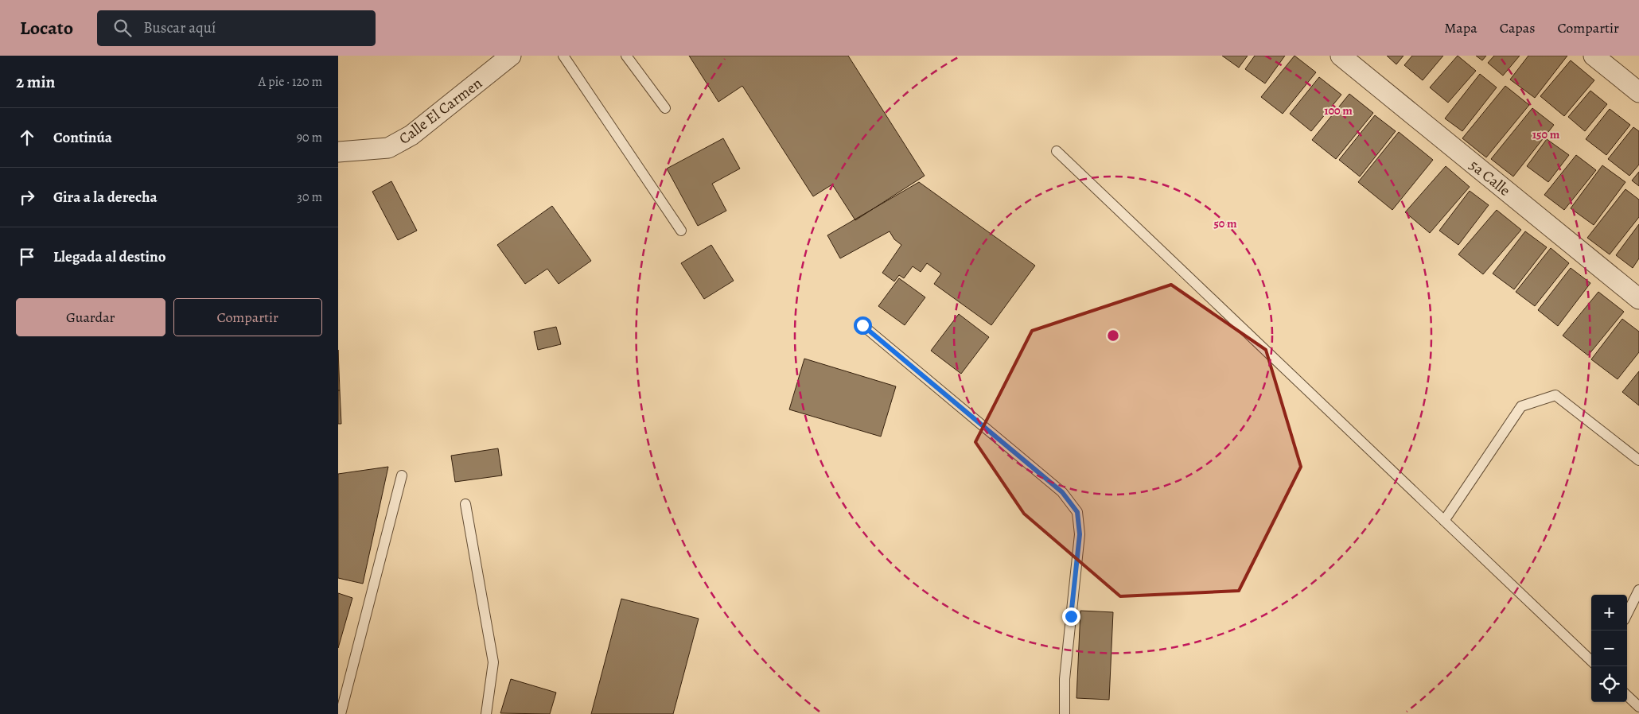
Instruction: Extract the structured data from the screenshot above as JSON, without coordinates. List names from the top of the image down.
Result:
{
  "streets": {
    "street": ["Calle El Carmen", "5a Calle"]
  },
  "page": {
    "header": "Locato",
    "search": "Buscar aquí",
    "nav": ["Mapa", "Capas", "Compartir"],
    "heading": ["2 min", "A pie · 120 m"],
    "list": [
      ["Continúa", "90 m"],
      ["Gira a la derecha", "30 m"],
      "Llegada al destino"
    ],
    "buttons": ["Guardar", "Compartir"],
    "map_buttons": ["+", "−"]
  },
  "rings": ["100 m", "150 m", "50 m"]
}
